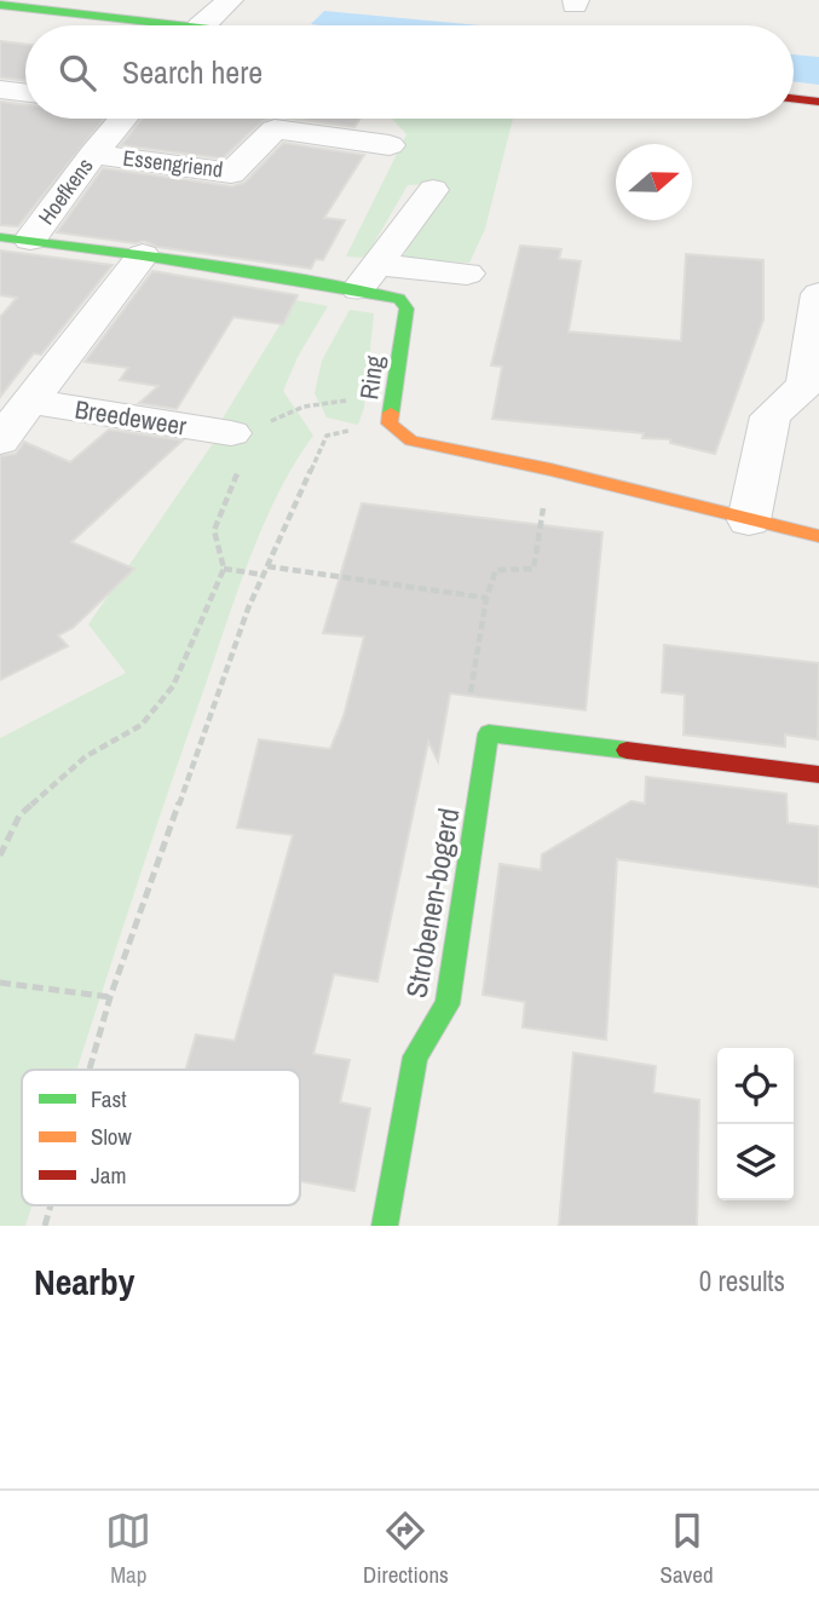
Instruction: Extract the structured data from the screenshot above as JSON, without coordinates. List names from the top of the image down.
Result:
{
  "streets": {
    "street": [
      "Essengriend",
      "Hoefkens",
      "Ring",
      "Breedeweer",
      "Strobenen-bogerd"
    ]
  },
  "crossings": [
    ["Essengriend", "Hoefkens"],
    ["Hoefkens", "Ring"],
    ["Ring", "Breedeweer"]
  ],
  "legend": ["Fast", "Slow", "Jam"],
  "north": "right",
  "page": {
    "search": "Search here",
    "heading": ["Nearby", "0 results"],
    "nav": ["Map", "Directions", "Saved"]
  }
}
